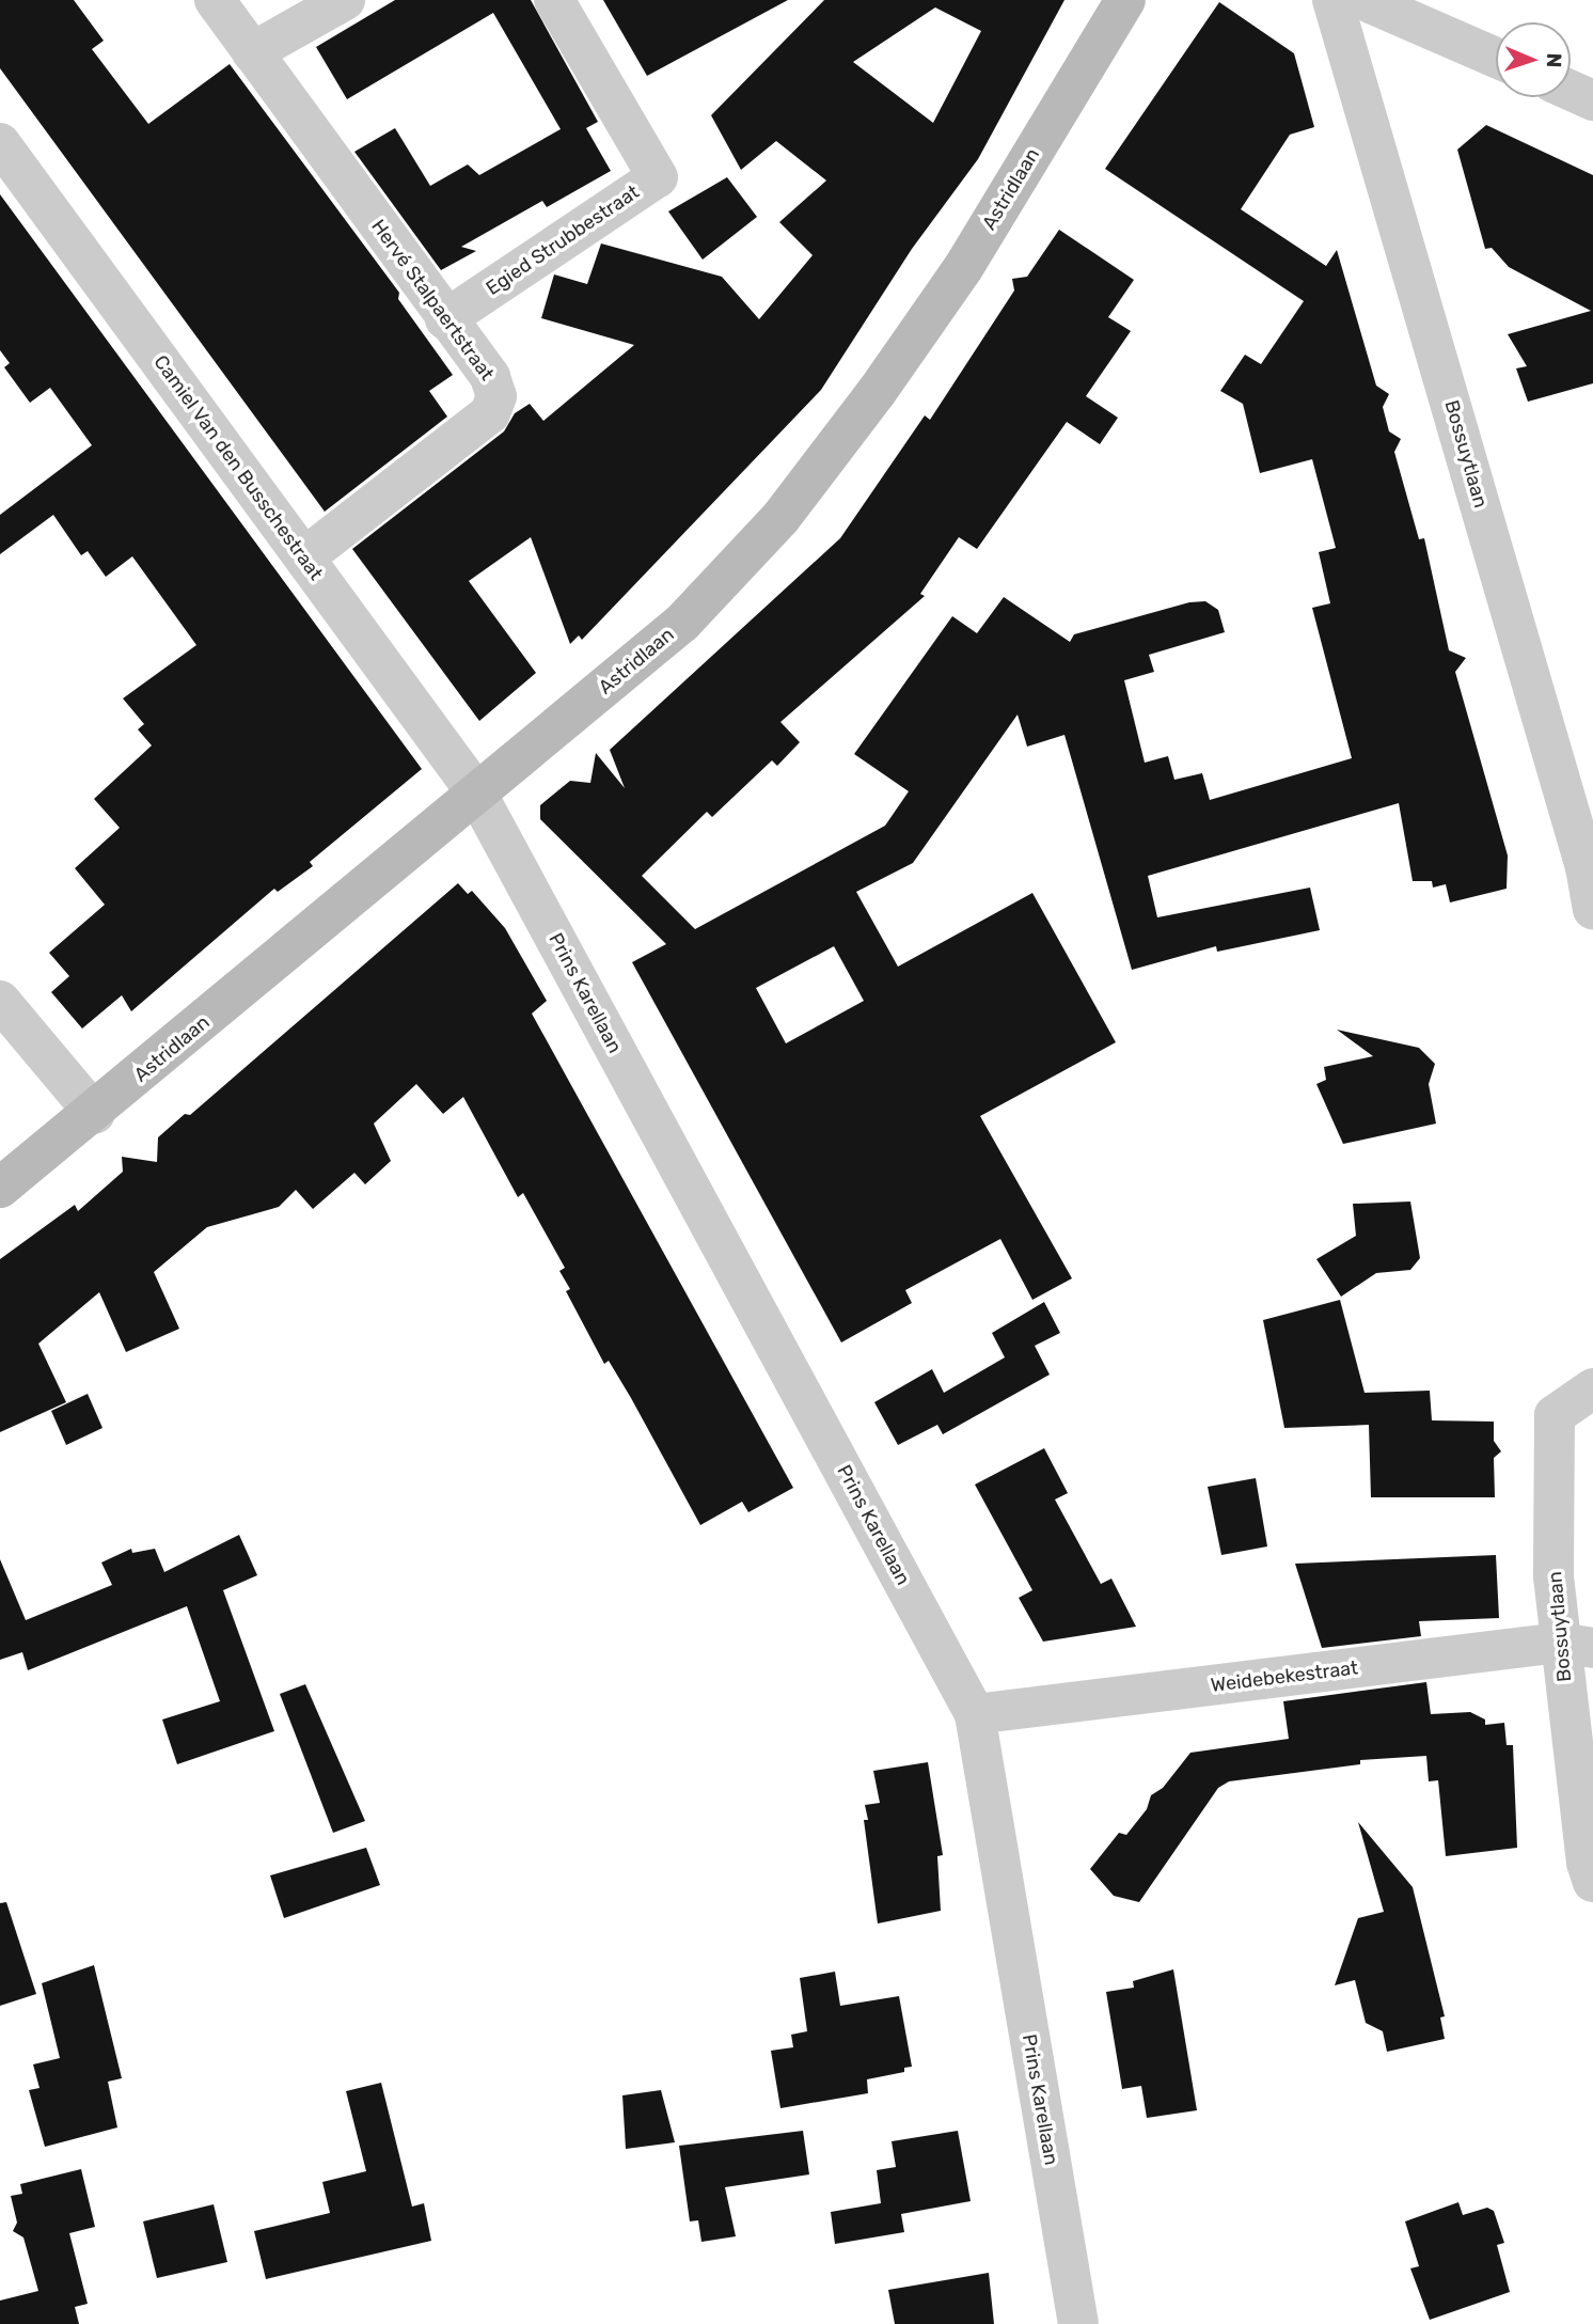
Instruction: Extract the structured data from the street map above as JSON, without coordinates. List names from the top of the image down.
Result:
{
  "streets": {
    "main road": ["Astridlaan"],
    "street": [
      "Egied Strubbestraat",
      "Hervé Stalpaertstraat",
      "Bossuytlaan",
      "Camiel Van den Busschestraat",
      "Prins Karellaan",
      "Weidebekestraat"
    ]
  },
  "crossings": [
    ["Astridlaan", "Camiel Van den Busschestraat"],
    ["Astridlaan", "Prins Karellaan"],
    ["Egied Strubbestraat", "Hervé Stalpaertstraat"],
    ["Hervé Stalpaertstraat", "Camiel Van den Busschestraat"],
    ["Bossuytlaan", "Weidebekestraat"],
    ["Camiel Van den Busschestraat", "Prins Karellaan"],
    ["Prins Karellaan", "Weidebekestraat"]
  ],
  "north": "right"
}
